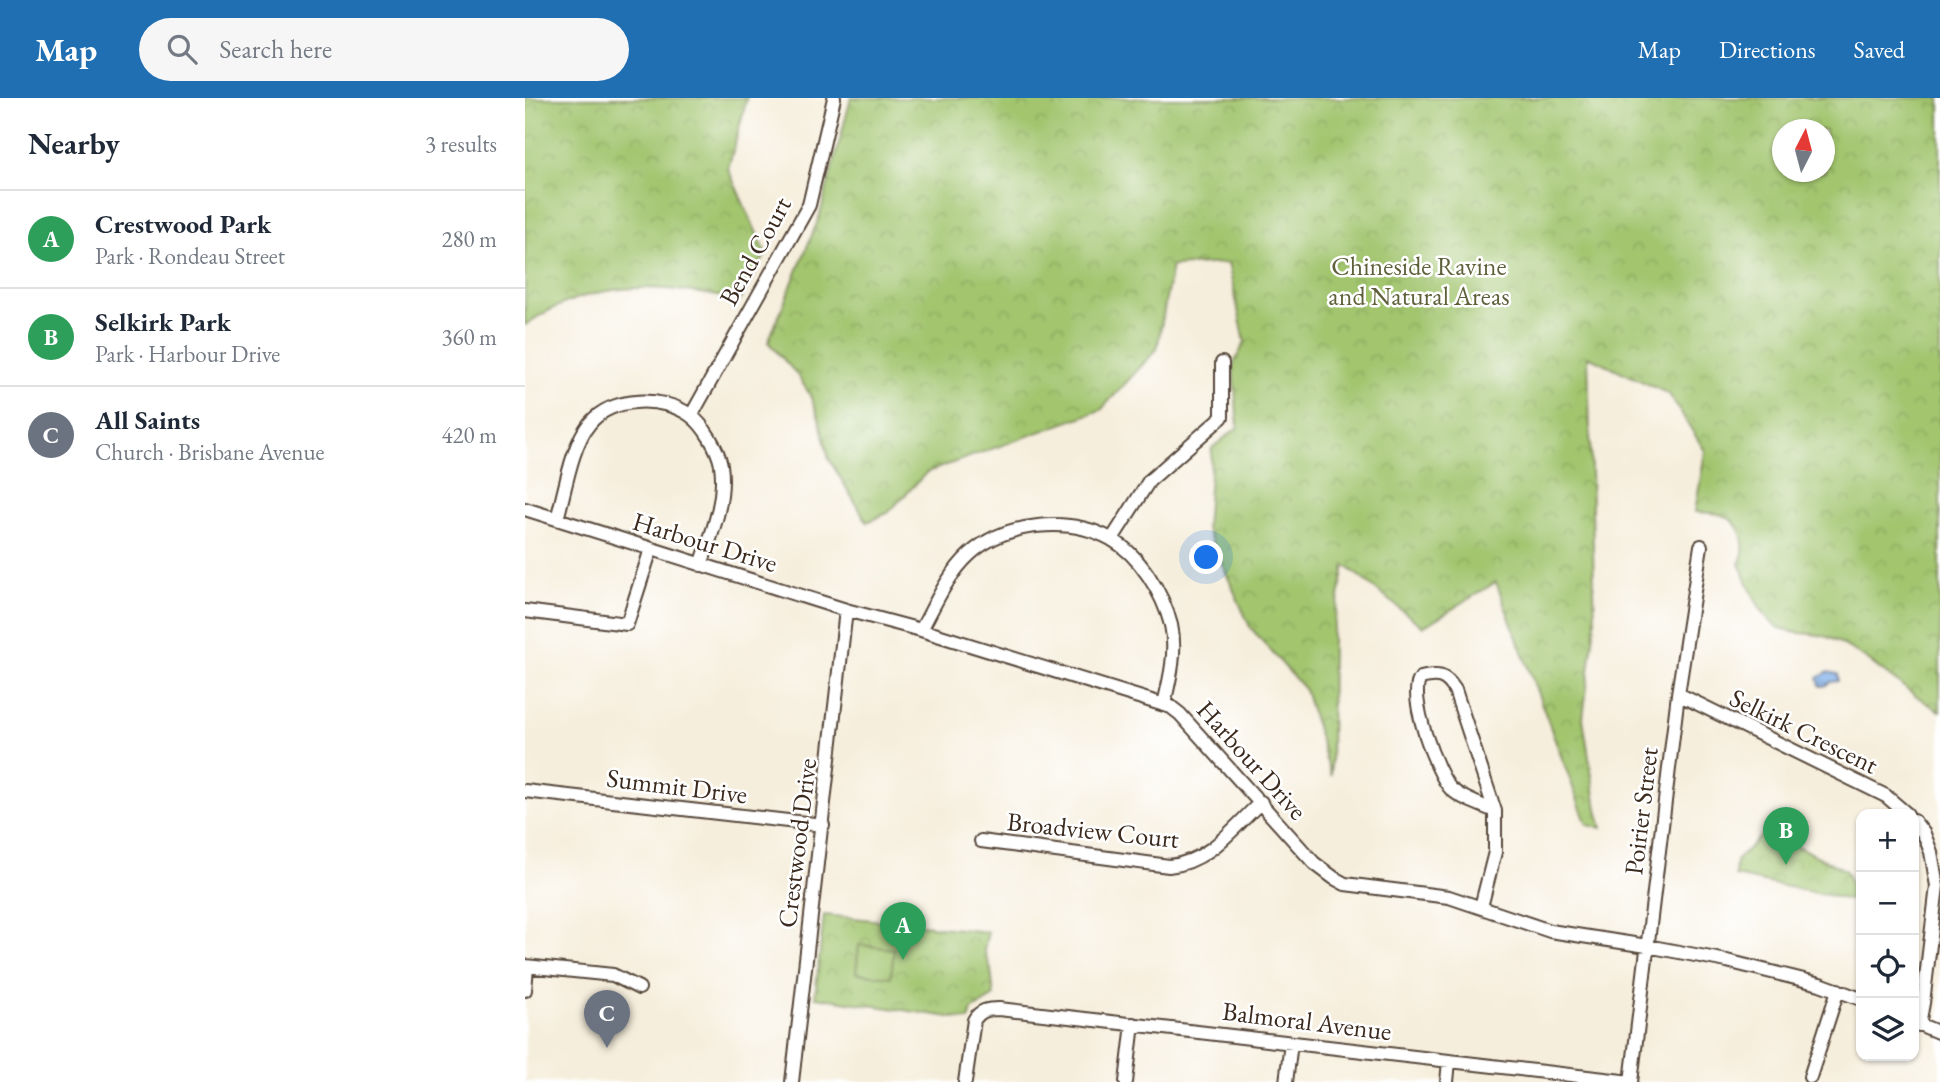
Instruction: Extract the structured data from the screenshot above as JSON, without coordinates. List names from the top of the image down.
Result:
{
  "streets": {
    "street": [
      "Bend Court",
      "Harbour Drive",
      "Selkirk Crescent",
      "Summit Drive",
      "Poirier Street",
      "Broadview Court",
      "Crestwood Drive",
      "Balmoral Avenue"
    ]
  },
  "crossings": [
    ["Bend Court", "Harbour Drive"],
    ["Harbour Drive", "Poirier Street"],
    ["Harbour Drive", "Broadview Court"],
    ["Harbour Drive", "Crestwood Drive"],
    ["Selkirk Crescent", "Poirier Street"],
    ["Summit Drive", "Crestwood Drive"],
    ["Poirier Street", "Balmoral Avenue"]
  ],
  "parks": ["Chineside Ravine and Natural Areas"],
  "north": "top",
  "page": {
    "header": "Map",
    "search": "Search here",
    "nav": ["Map", "Directions", "Saved"],
    "heading": ["Nearby", "3 results"],
    "list": [
      {
        "mark": "A",
        "name": "Crestwood Park",
        "note": "Park · Rondeau Street",
        "value": "280 m"
      },
      {
        "mark": "B",
        "name": "Selkirk Park",
        "note": "Park · Harbour Drive",
        "value": "360 m"
      },
      {
        "mark": "C",
        "name": "All Saints",
        "note": "Church · Brisbane Avenue",
        "value": "420 m"
      }
    ],
    "pins": ["B", "A", "C"],
    "map_buttons": ["+", "−"]
  }
}
